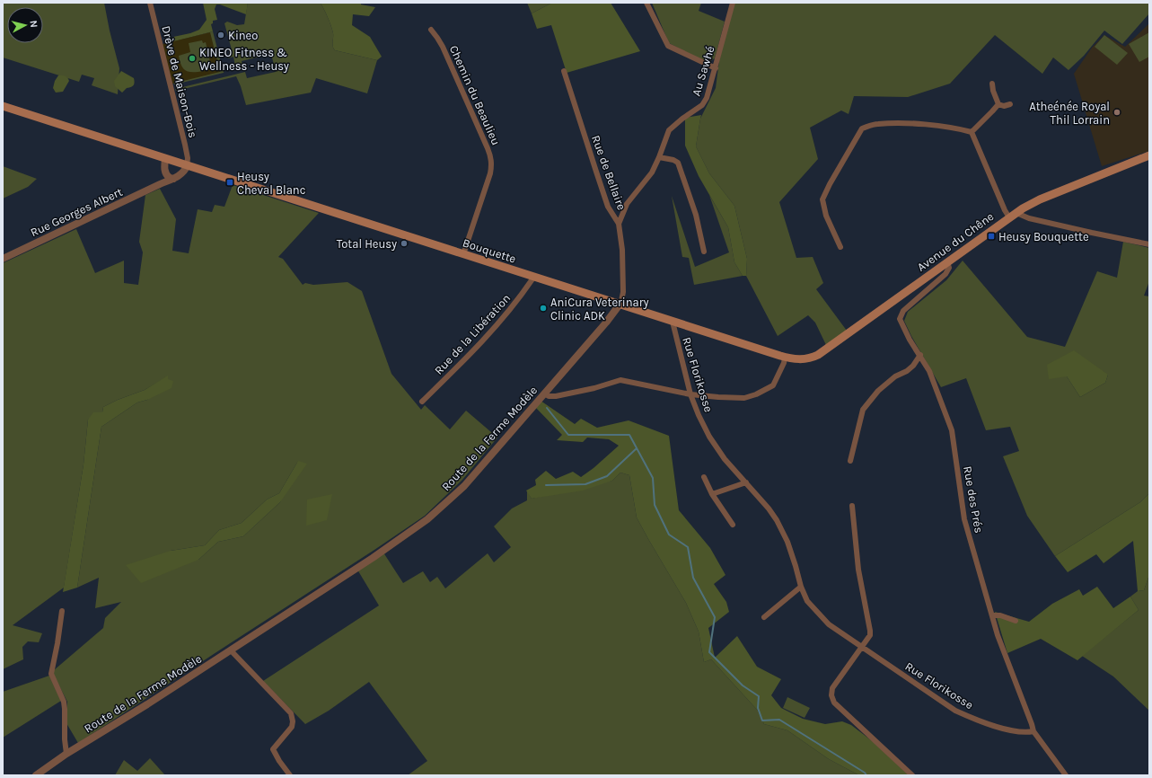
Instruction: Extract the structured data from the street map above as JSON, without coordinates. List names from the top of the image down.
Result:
{
  "streets": {
    "main road": ["Avenue du Chêne", "Bouquette"],
    "street": [
      "Au Sawhé",
      "Drève de Maison-Bois",
      "Chemin du Beaulieu",
      "Rue de Bellaire",
      "Rue Georges Albert",
      "Rue de la Libération",
      "Rue Florikosse",
      "Route de la Ferme Modèle",
      "Rue des Prés"
    ]
  },
  "crossings": [
    ["Au Sawhé", "Rue de Bellaire"],
    ["Drève de Maison-Bois", "Rue Georges Albert"],
    ["Drève de Maison-Bois", "Bouquette"],
    ["Chemin du Beaulieu", "Bouquette"],
    ["Rue de Bellaire", "Bouquette"],
    ["Rue de Bellaire", "Route de la Ferme Modèle"],
    ["Rue Georges Albert", "Bouquette"],
    ["Avenue du Chêne", "Bouquette"],
    ["Avenue du Chêne", "Rue des Prés"],
    ["Bouquette", "Rue de la Libération"],
    ["Bouquette", "Rue Florikosse"],
    ["Bouquette", "Route de la Ferme Modèle"],
    ["Rue Florikosse", "Rue des Prés"]
  ],
  "places": {
    "other": [
      "Kineo",
      "KINEO Fitness & Wellness - Heusy",
      "Atheénée Royal Thil Lorrain",
      "Total Heusy",
      "AniCura Veterinary Clinic ADK"
    ],
    "transit": ["Heusy Cheval Blanc", "Heusy Bouquette"]
  },
  "north": "right"
}
